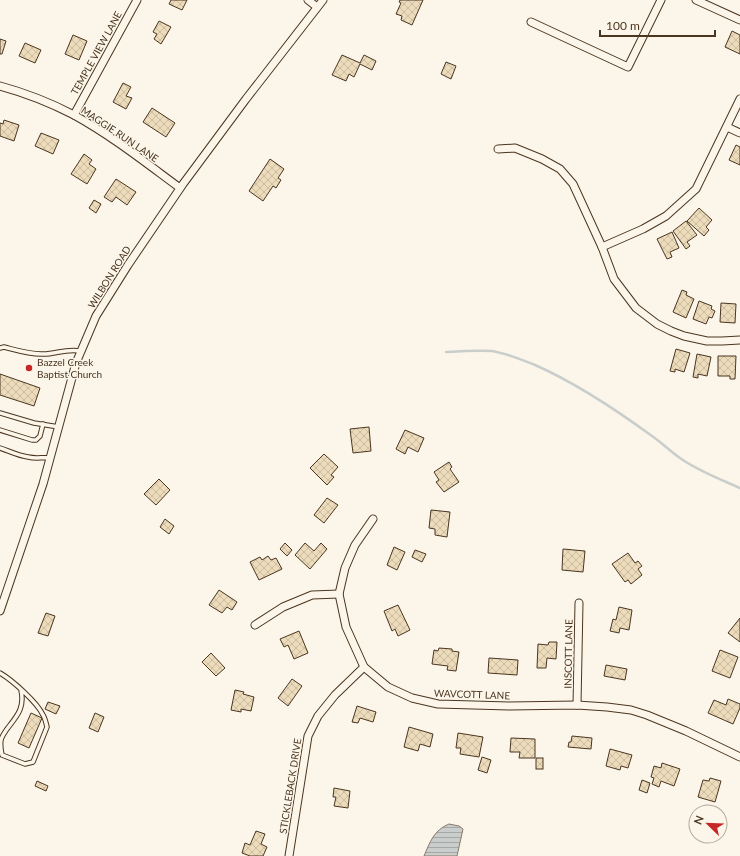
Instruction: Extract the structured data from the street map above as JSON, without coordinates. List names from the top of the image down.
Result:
{
  "streets": {
    "street": [
      "TEMPLE VIEW LANE",
      "MAGGIE RUN LANE",
      "WILBON ROAD",
      "INSCOTT LANE",
      "WAVCOTT LANE",
      "STICKLEBACK DRIVE"
    ]
  },
  "crossings": [
    ["TEMPLE VIEW LANE", "MAGGIE RUN LANE"],
    ["MAGGIE RUN LANE", "WILBON ROAD"],
    ["INSCOTT LANE", "WAVCOTT LANE"],
    ["WAVCOTT LANE", "STICKLEBACK DRIVE"]
  ],
  "places": ["Bazzel Creek Baptist Church"],
  "scale_bar": "100 m",
  "north": "top left"
}
